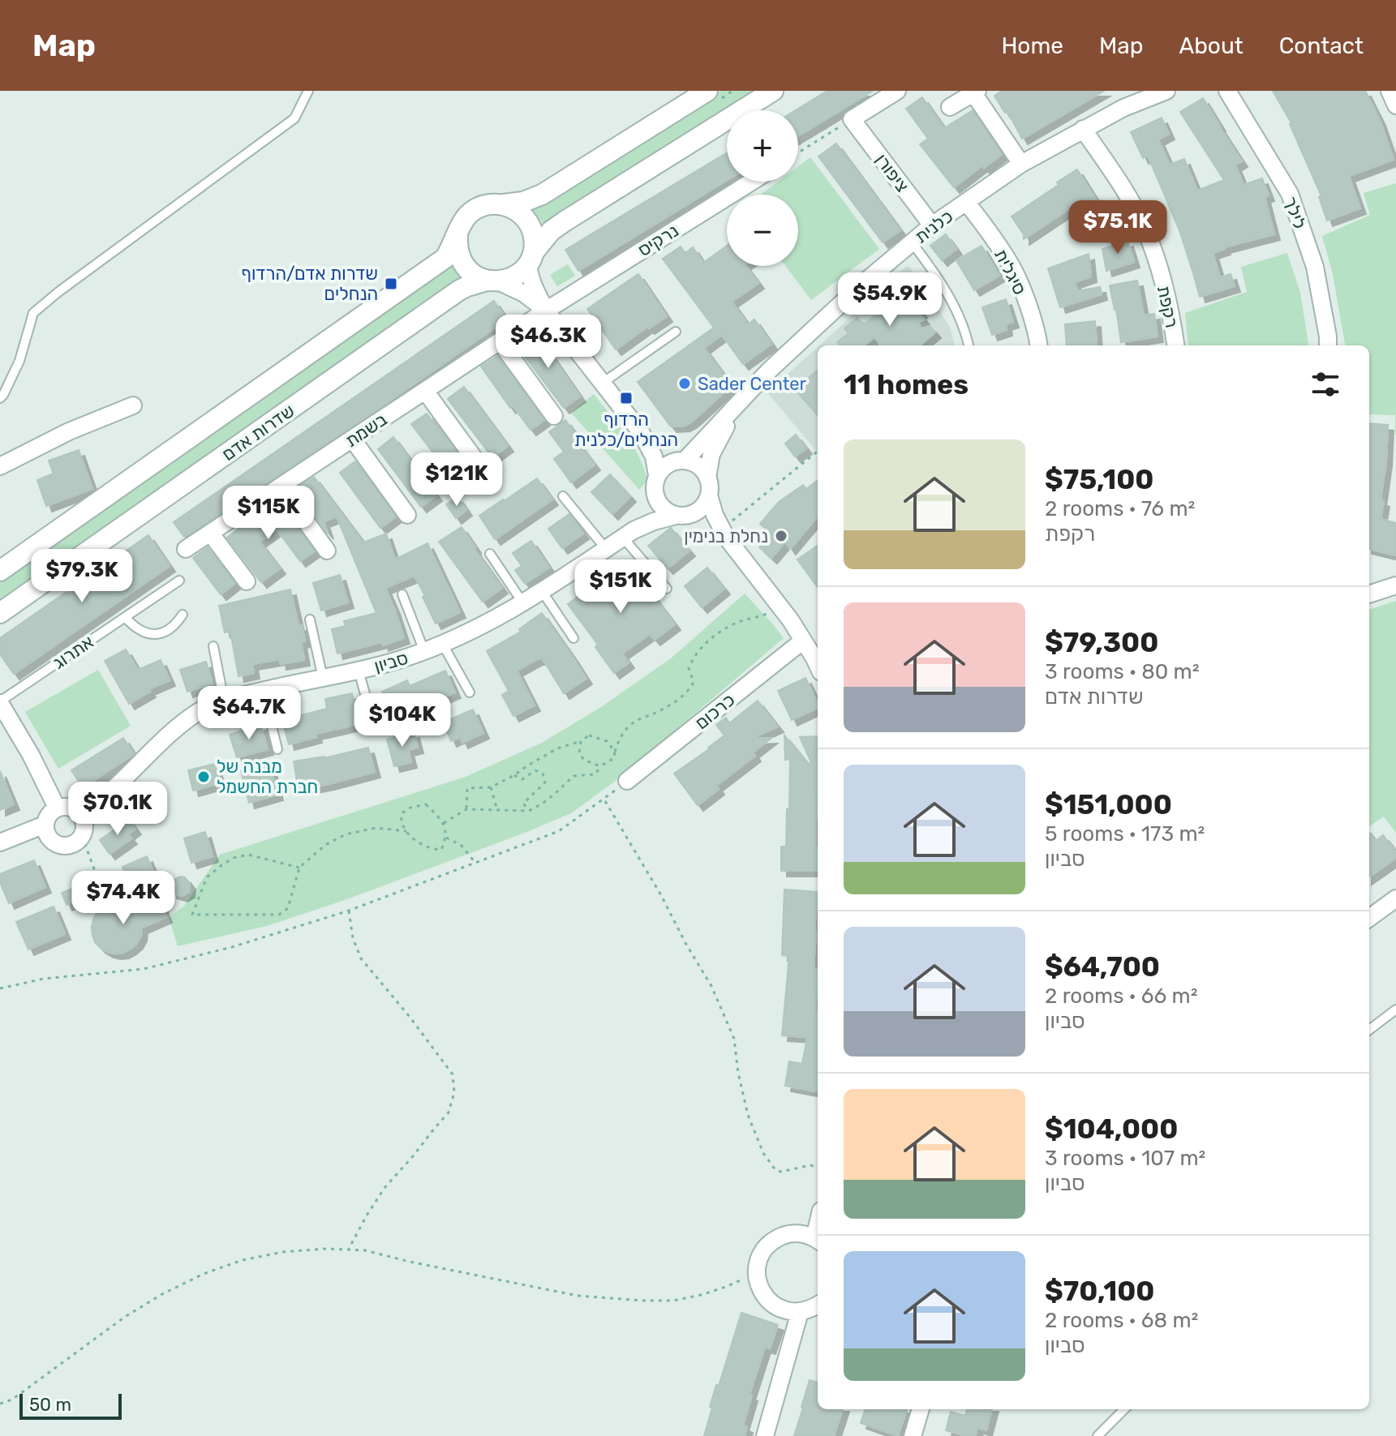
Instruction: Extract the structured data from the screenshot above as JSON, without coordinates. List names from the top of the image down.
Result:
{
  "streets": {
    "street": [
      "ציפורן",
      "לילך",
      "כלנית",
      "נרקיס",
      "סיגלית",
      "רקפת",
      "בשמת",
      "שדרות אדם",
      "סביון",
      "כרכום"
    ],
    "lane": ["אתרוג"]
  },
  "crossings": [
    ["ציפורן", "כלנית"],
    ["כלנית", "סיגלית"],
    ["כלנית", "רקפת"],
    ["כלנית", "סביון"],
    ["נרקיס", "בשמת"]
  ],
  "places": {
    "transit": ["שדרות אדם/הרדוף הנחלים", "הרדוף הנחלים/כלנית"],
    "other": ["Sader Center", "נחלת בנימין", "מבנה של חברת החשמל"]
  },
  "scale_bar": "50 m",
  "page": {
    "header": "Map",
    "nav": [
      "Home",
      "Map",
      "About",
      "Contact"
    ],
    "map_buttons": ["+", "−"],
    "price": [
      "$75.1K",
      "$54.9K",
      "$46.3K",
      "$121K",
      "$115K",
      "$79.3K",
      "$151K",
      "$64.7K",
      "$104K",
      "$70.1K",
      "$74.4K"
    ],
    "heading": "11 homes",
    "list": [
      {
        "name": "$75,100",
        "note": "2 rooms · 76 m² · רקפת"
      },
      {
        "name": "$79,300",
        "note": "3 rooms · 80 m² · שדרות אדם"
      },
      {
        "name": "$151,000",
        "note": "5 rooms · 173 m² · סביון"
      },
      {
        "name": "$64,700",
        "note": "2 rooms · 66 m² · סביון"
      },
      {
        "name": "$104,000",
        "note": "3 rooms · 107 m² · סביון"
      },
      {
        "name": "$70,100",
        "note": "2 rooms · 68 m² · סביון"
      }
    ],
    "scale": "50 m"
  }
}
